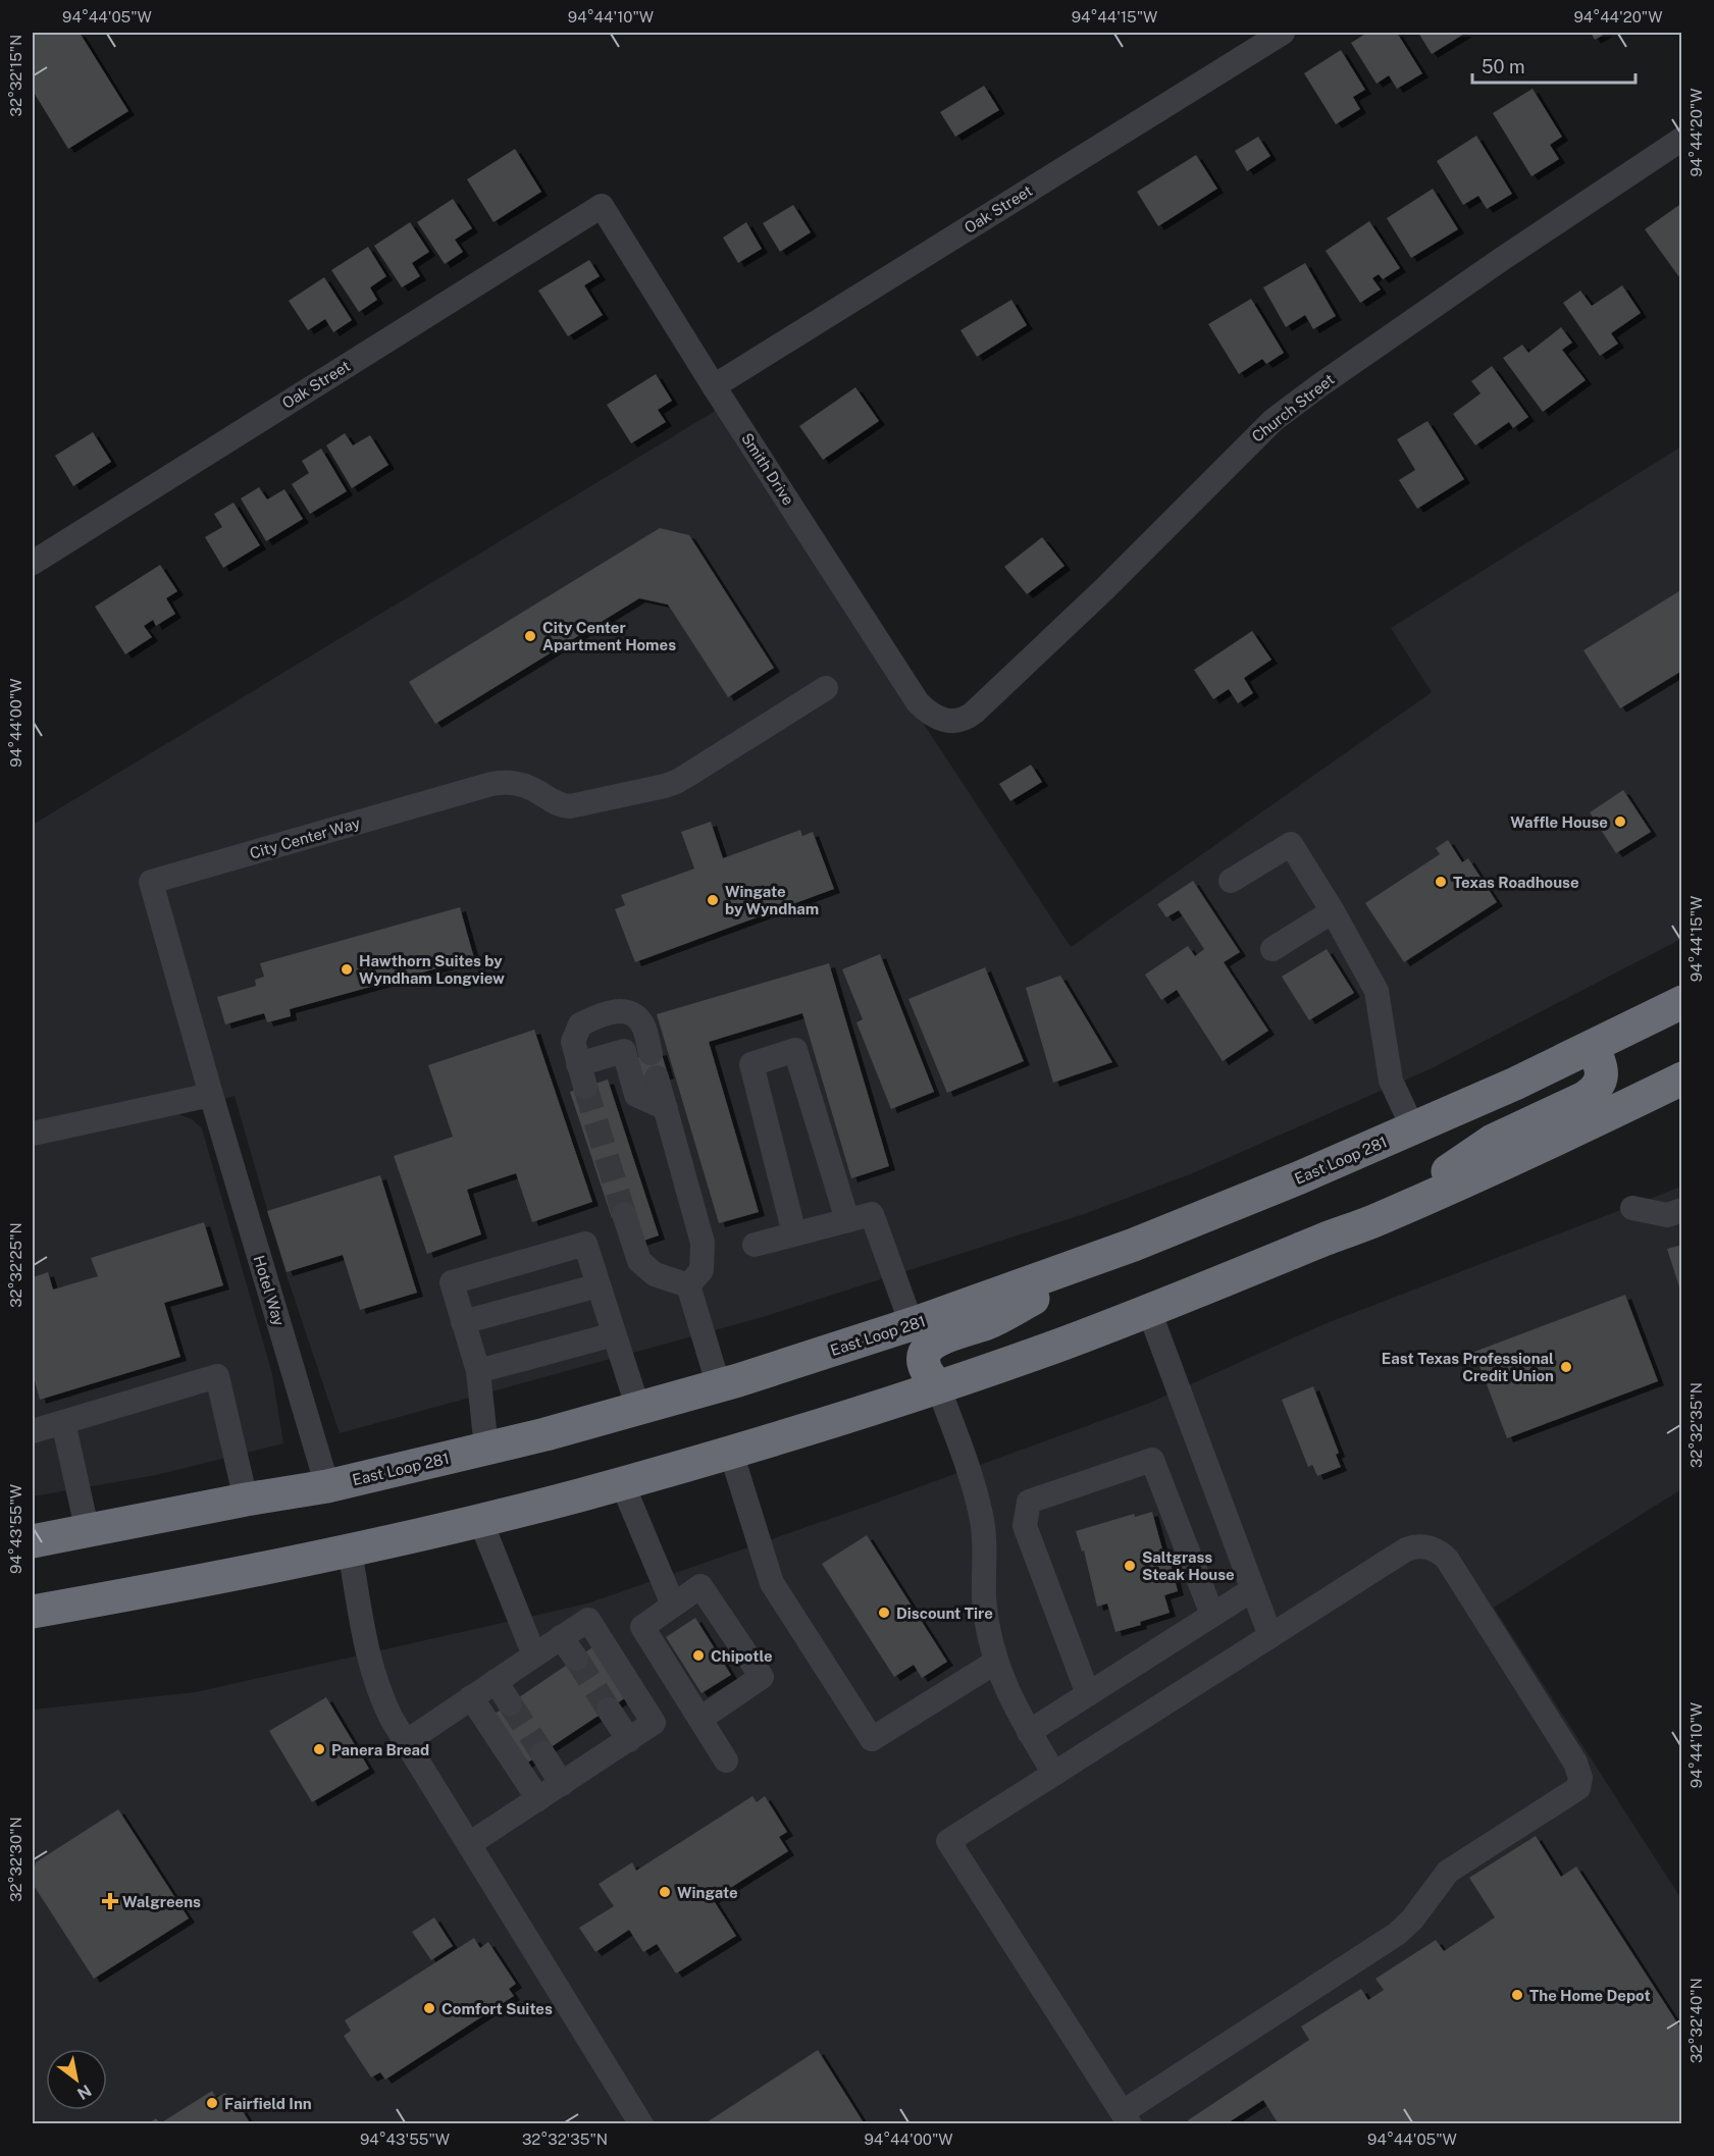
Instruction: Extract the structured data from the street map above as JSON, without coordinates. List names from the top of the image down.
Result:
{
  "streets": {
    "highway": ["East Loop 281"],
    "street": [
      "Oak Street",
      "Church Street",
      "Smith Drive",
      "City Center Way",
      "Hotel Way"
    ]
  },
  "crossings": [
    ["Oak Street", "Smith Drive"],
    ["Church Street", "Smith Drive"],
    ["City Center Way", "Hotel Way"],
    ["East Loop 281", "Hotel Way"]
  ],
  "places": {
    "other": [
      "City Center Apartment Homes",
      "Waffle House",
      "Texas Roadhouse",
      "Wingate by Wyndham",
      "Hawthorn Suites by Wyndham Longview",
      "East Texas Professional Credit Union",
      "Saltgrass Steak House",
      "Discount Tire",
      "Chipotle",
      "Panera Bread",
      "Wingate",
      "The Home Depot",
      "Comfort Suites",
      "Fairfield Inn"
    ],
    "health": ["Walgreens"]
  },
  "scale_bar": "50 m",
  "north": "bottom right",
  "coordinates": [
    "94°44'05\"W",
    "94°44'10\"W",
    "94°44'15\"W",
    "94°44'20\"W",
    "32°32'15\"N",
    "94°44'00\"W",
    "32°32'25\"N",
    "32°32'35\"N",
    "94°43'55\"W",
    "32°32'30\"N",
    "32°32'40\"N"
  ]
}
